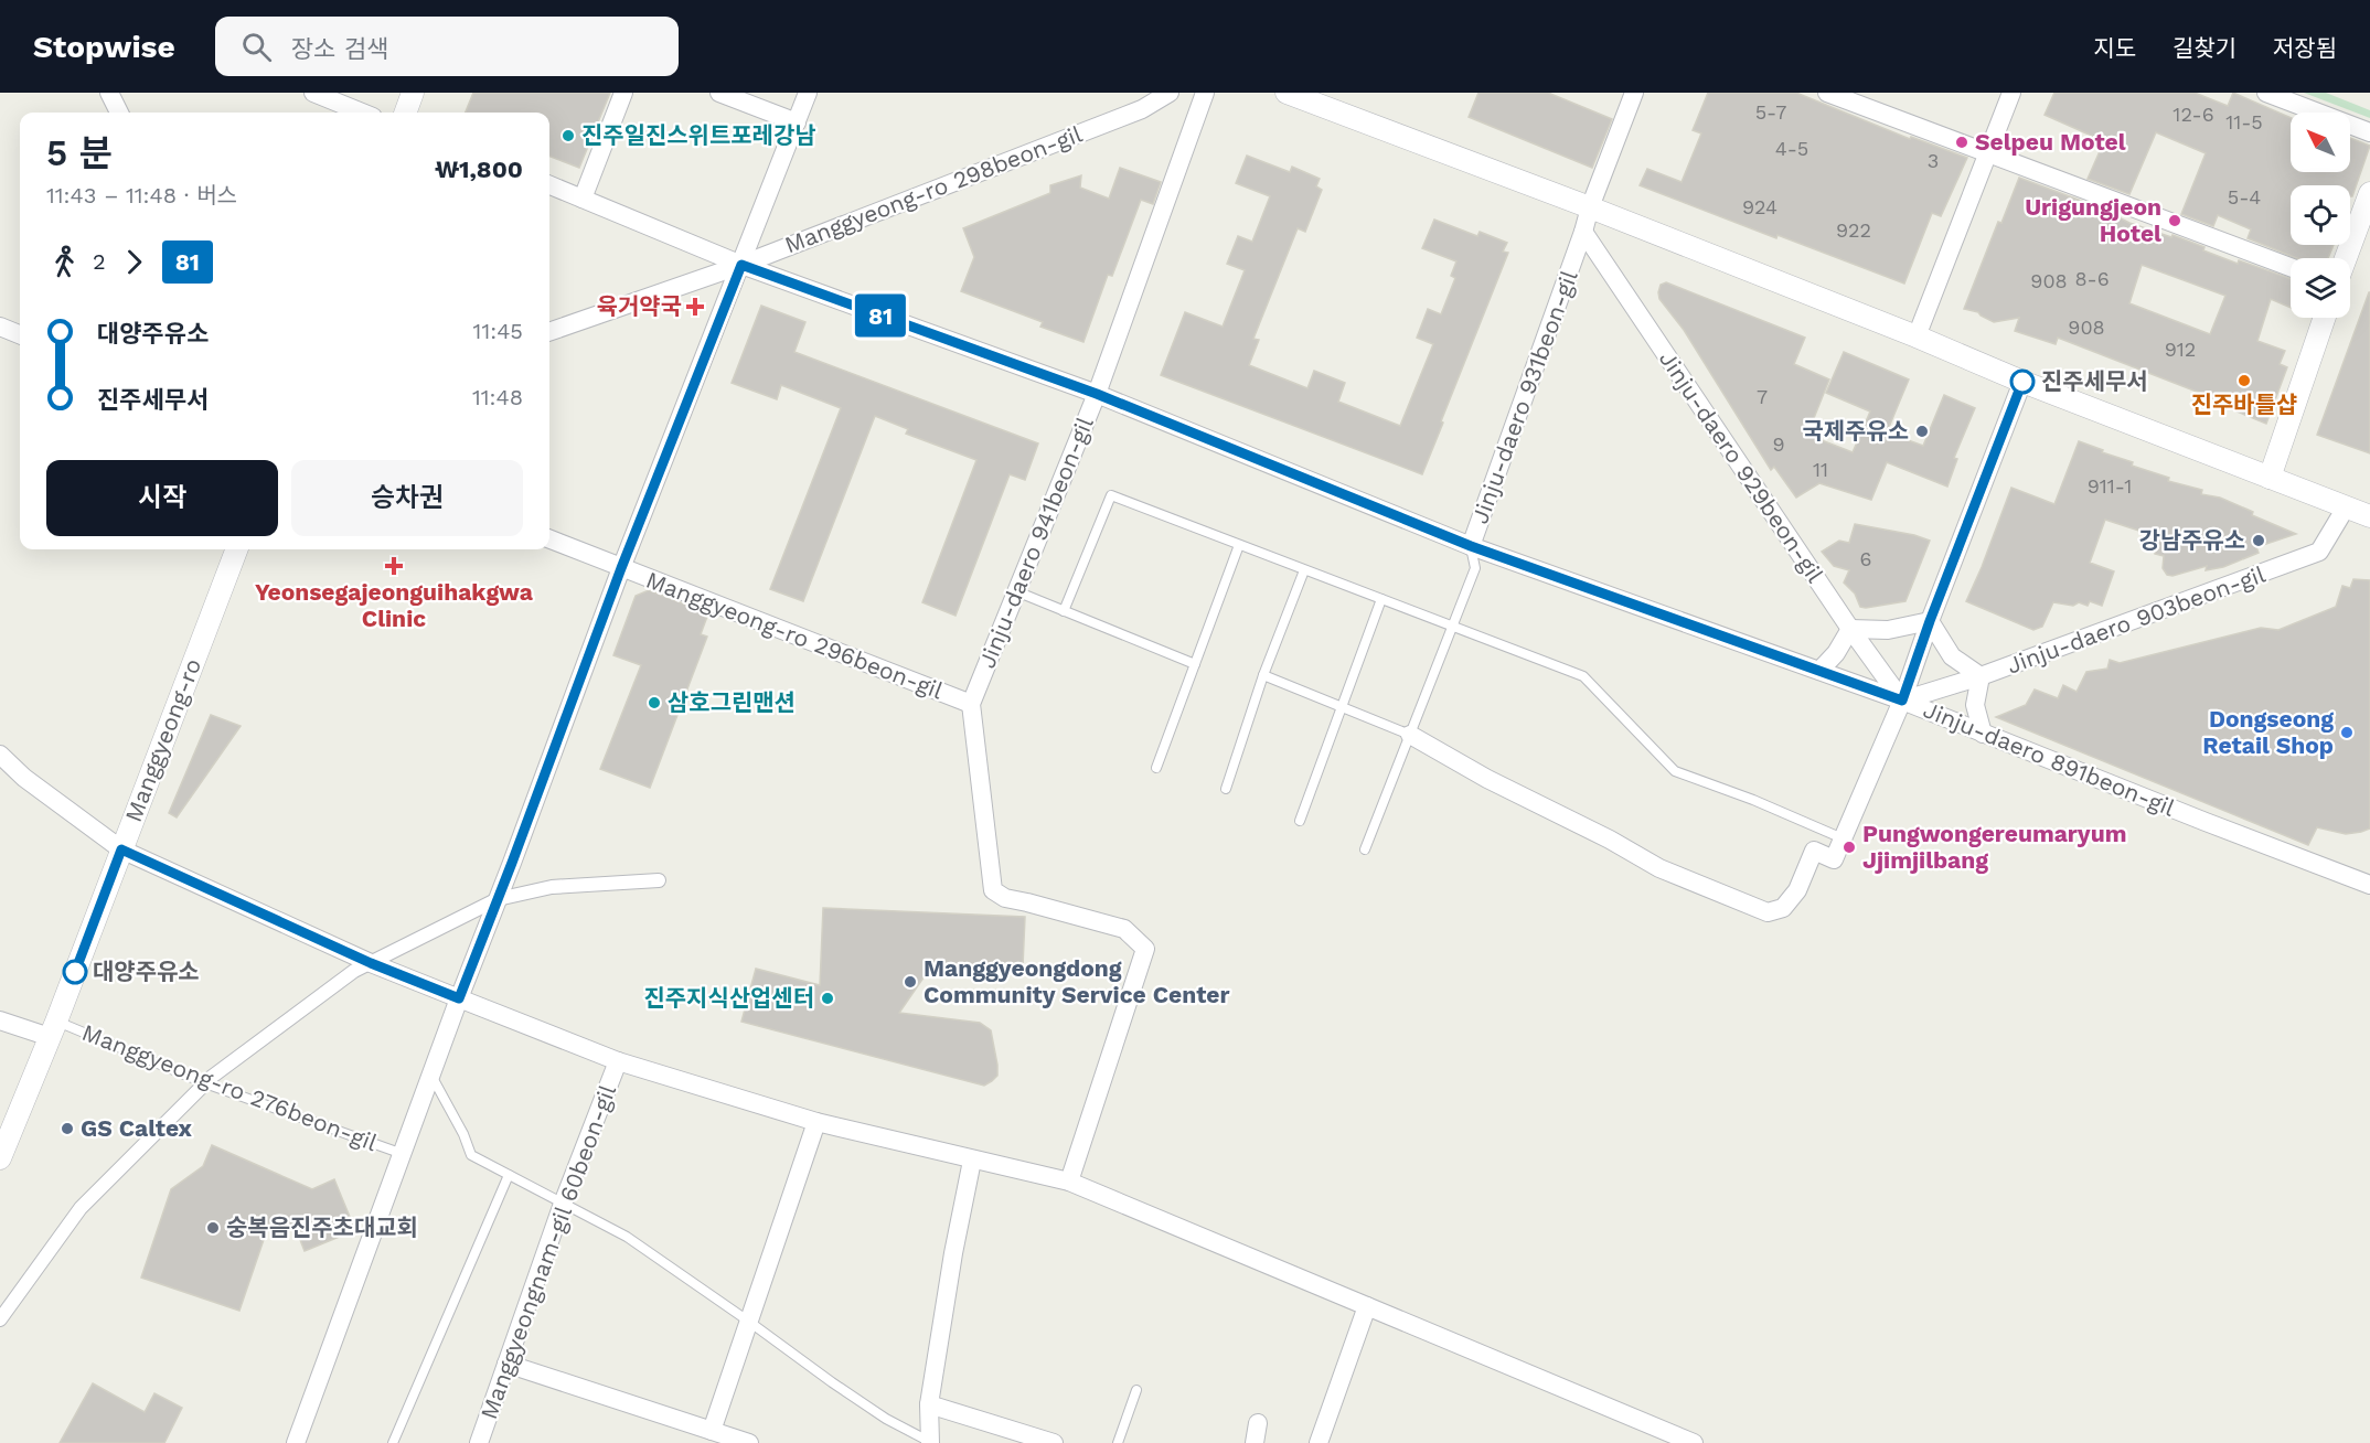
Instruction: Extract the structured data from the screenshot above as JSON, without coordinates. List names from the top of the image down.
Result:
{
  "streets": {
    "street": [
      "Manggyeong-ro 298beon-gil",
      "Jinju-daero 931beon-gil",
      "Jinju-daero 929beon-gil",
      "Jinju-daero 941beon-gil",
      "Jinju-daero 903beon-gil",
      "Manggyeong-ro 296beon-gil",
      "Manggyeong-ro",
      "Jinju-daero 891beon-gil",
      "Manggyeongnam-gil 60beon-gil"
    ],
    "lane": ["Manggyeong-ro 276beon-gil"]
  },
  "crossings": [
    ["Manggyeong-ro 298beon-gil", "Jinju-daero 891beon-gil"],
    ["Jinju-daero 931beon-gil", "Jinju-daero 929beon-gil"],
    ["Jinju-daero 931beon-gil", "Jinju-daero 891beon-gil"],
    ["Jinju-daero 929beon-gil", "Jinju-daero 903beon-gil"],
    ["Jinju-daero 929beon-gil", "Jinju-daero 891beon-gil"],
    ["Jinju-daero 941beon-gil", "Manggyeong-ro 296beon-gil"],
    ["Jinju-daero 941beon-gil", "Jinju-daero 891beon-gil"],
    ["Jinju-daero 903beon-gil", "Jinju-daero 891beon-gil"],
    ["Manggyeong-ro", "Manggyeong-ro 276beon-gil"]
  ],
  "places": {
    "other": [
      "진주일진스위트포레강남",
      "Selpeu Motel",
      "Urigungjeon Hotel",
      "진주바틀샵",
      "진주세무서",
      "국제주유소",
      "강남주유소",
      "삼호그린맨션",
      "Dongseong Retail Shop",
      "Pungwongereumaryum Jjimjilbang",
      "대양주유소",
      "Manggyeongdong Community Service Center",
      "진주지식산업센터",
      "GS Caltex",
      "숭복음진주초대교회"
    ],
    "health": ["육거약국", "Yeonsegajeonguihakgwa Clinic"]
  },
  "lines": ["bus line 81"],
  "house_numbers": [
    "5-7",
    "12-6",
    "11-5",
    "4-5",
    "3",
    "5-4",
    "924",
    "922",
    "8-6",
    "908",
    "908",
    "912",
    "7",
    "9",
    "11",
    "911-1",
    "6"
  ],
  "north": "top left",
  "page": {
    "header": "Stopwise",
    "search": "장소 검색",
    "nav": ["지도", "길찾기", "저장됨"],
    "on_map": "81",
    "heading": ["5 분", "11:43 – 11:48 · 버스", "₩1,800"],
    "legs": ["2", "81"],
    "list": [
      {
        "name": "대양주유소",
        "value": "11:45"
      },
      {
        "name": "진주세무서",
        "value": "11:48"
      }
    ],
    "buttons": ["시작", "승차권"]
  }
}
